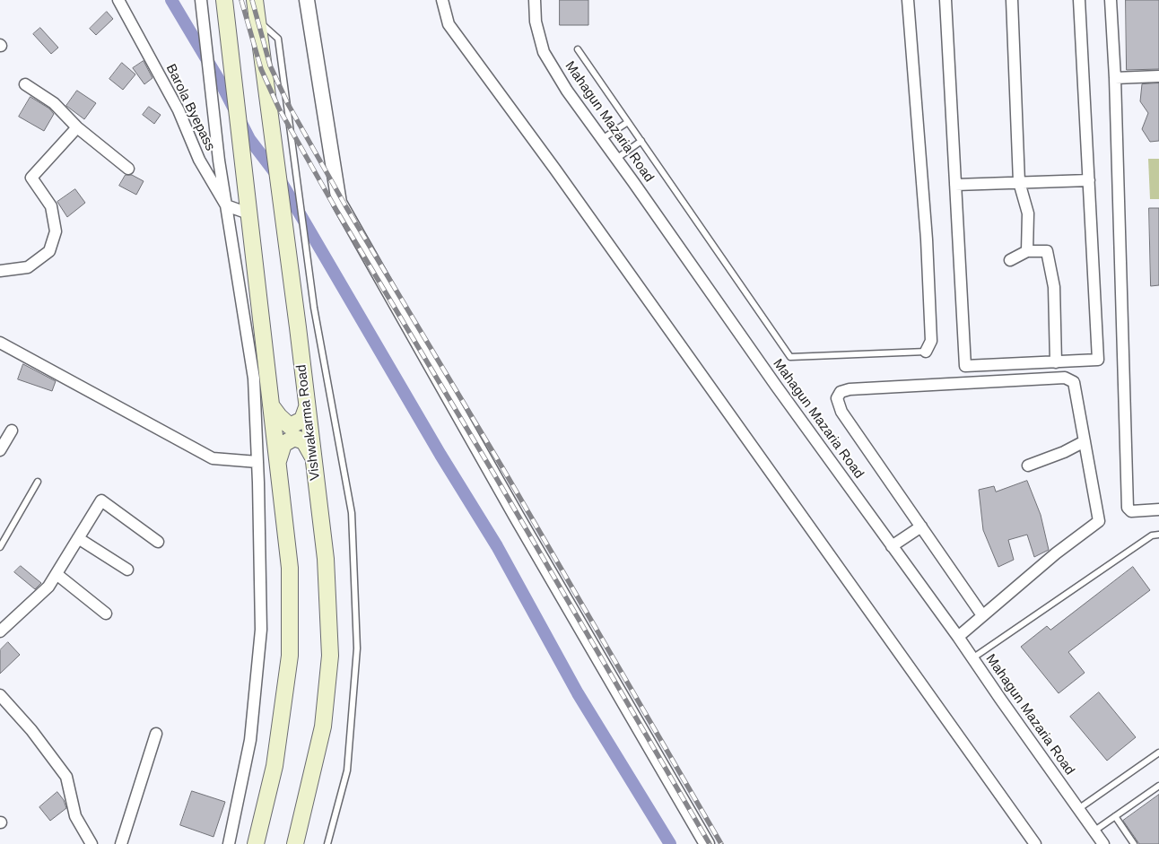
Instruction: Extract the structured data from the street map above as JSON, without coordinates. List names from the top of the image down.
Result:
{
  "streets": {
    "main road": ["Vishwakarma Road"],
    "street": ["Barola Byepass", "Mahagun Mazaria Road"]
  }
}
